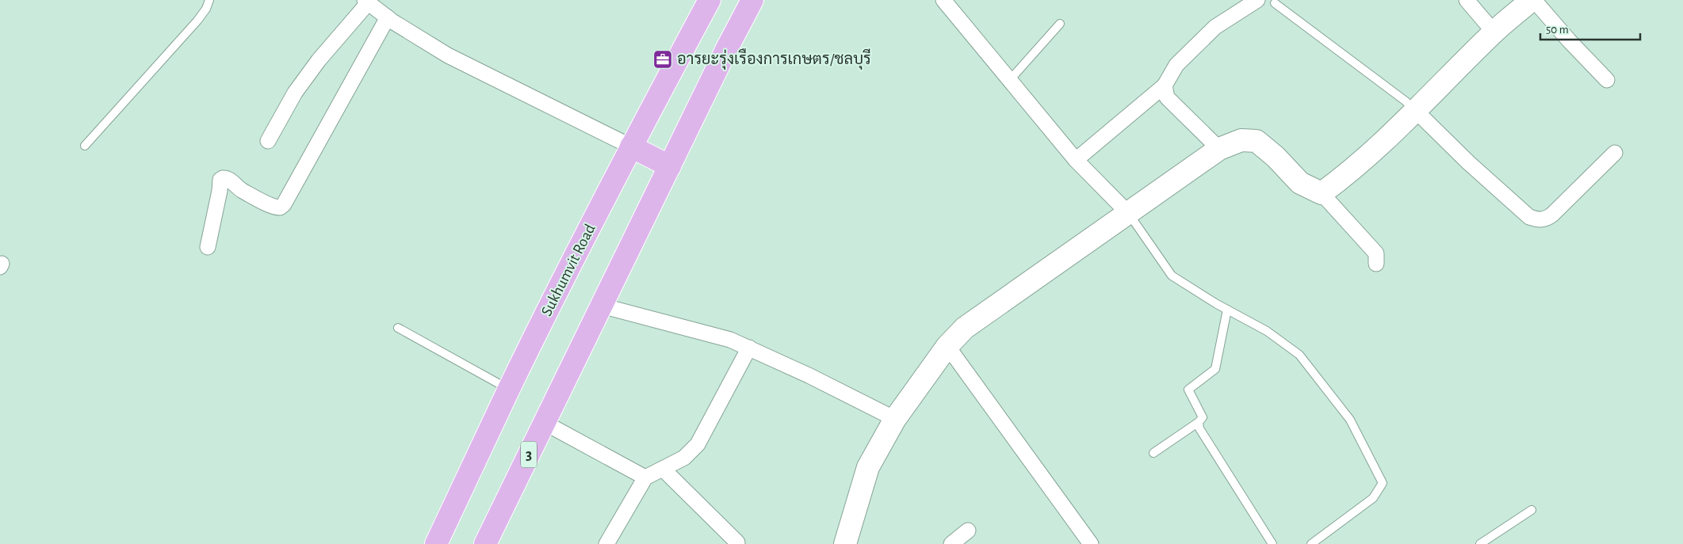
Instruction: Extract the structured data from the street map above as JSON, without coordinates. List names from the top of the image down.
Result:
{
  "streets": {
    "main road": ["Sukhumvit Road", "3"]
  },
  "places": {
    "office": ["อารยะรุ่งเรืองการเกษตร/ชลบุรี"]
  },
  "scale_bar": "50 m"
}
